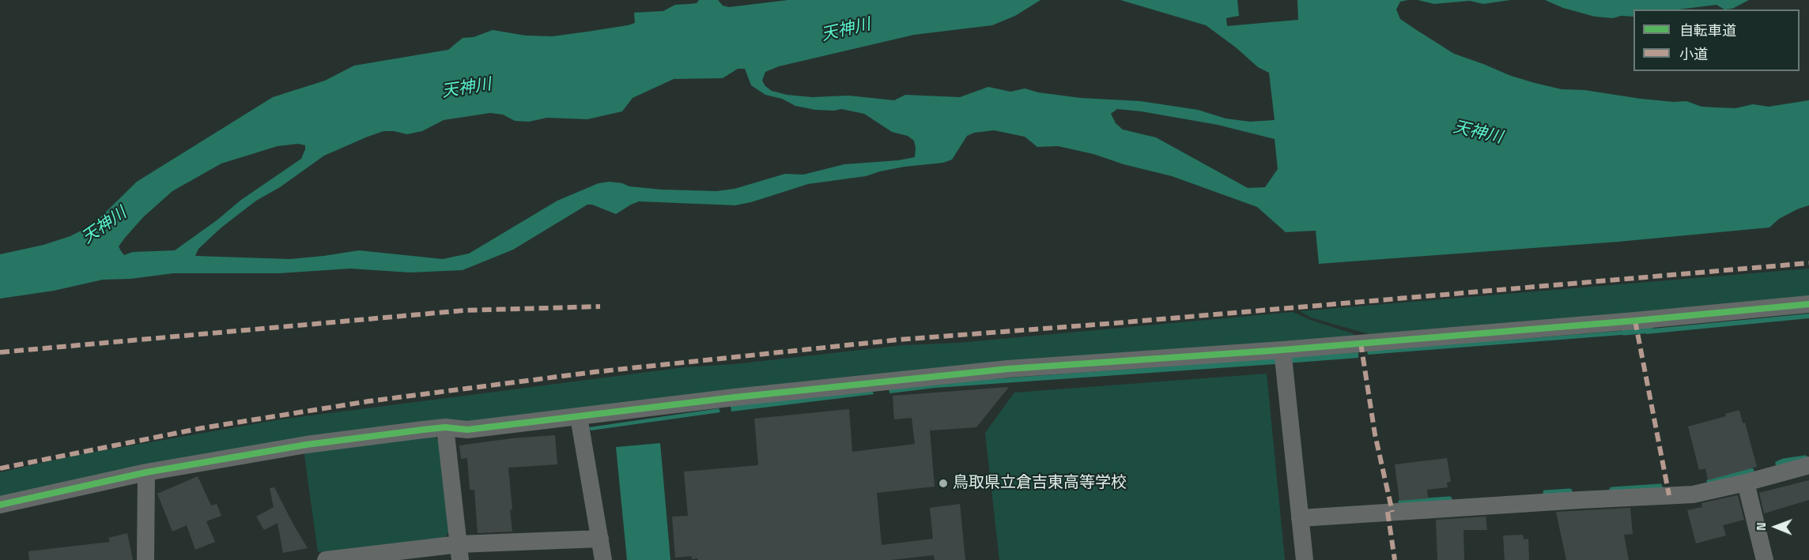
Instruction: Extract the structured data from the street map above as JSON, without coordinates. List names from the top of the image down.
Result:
{
  "water": ["天神川"],
  "places": ["鳥取県立倉吉東高等学校"],
  "legend": ["自転車道", "小道"],
  "north": "left"
}
